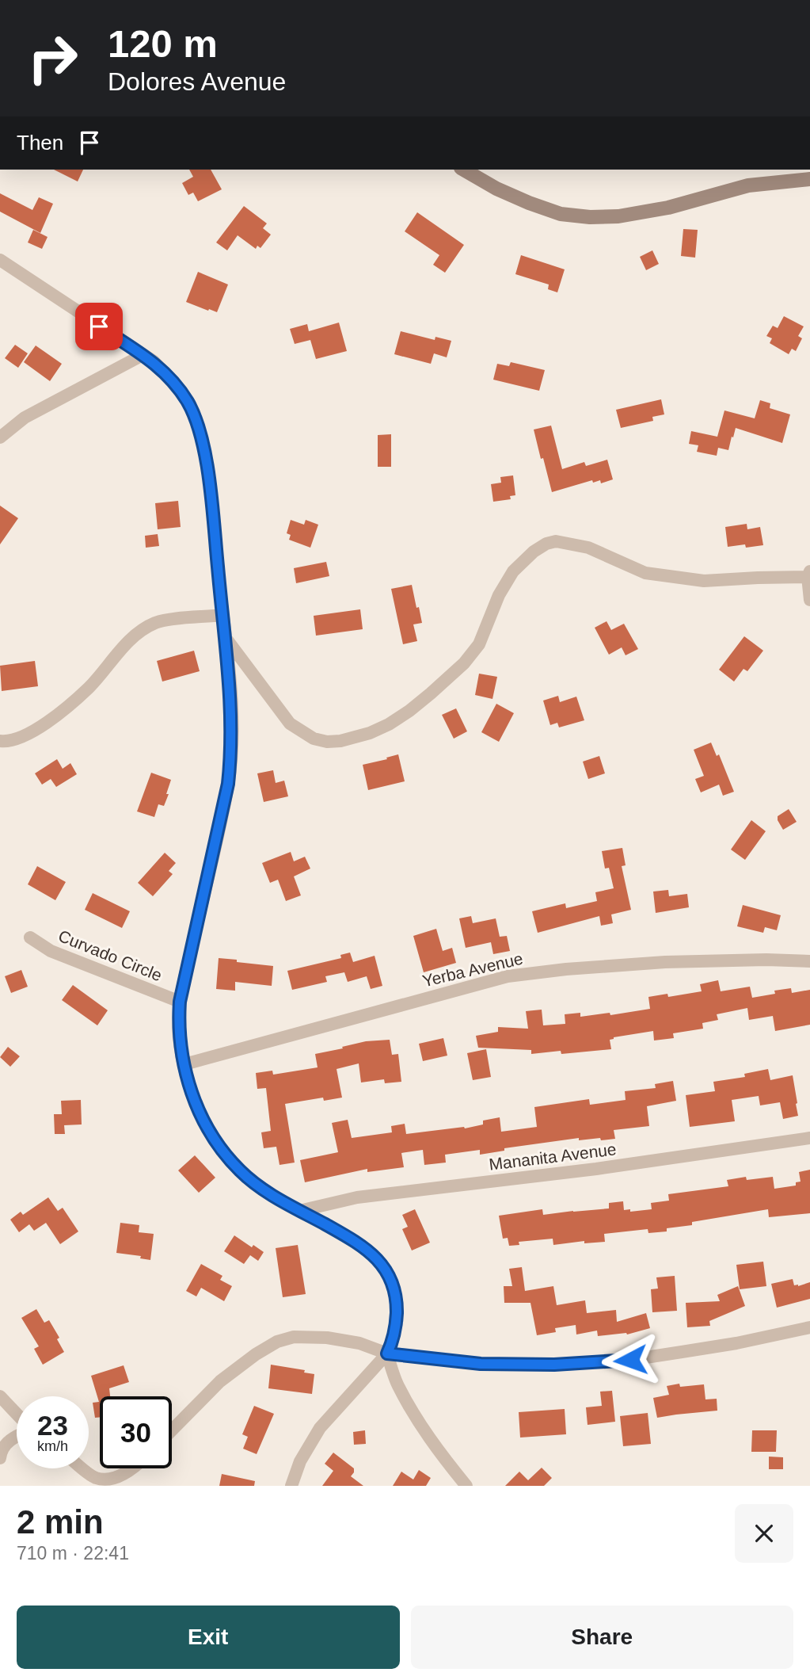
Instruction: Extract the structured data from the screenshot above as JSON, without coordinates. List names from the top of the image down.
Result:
{
  "streets": {
    "street": ["Curvado Circle", "Yerba Avenue", "Mananita Avenue"]
  },
  "page": {
    "turn": ["120 m", "Dolores Avenue"],
    "then": "Then",
    "speed": "23 km/h",
    "limit": "30",
    "heading": ["2 min", "710 m · 22:41"],
    "buttons": ["Exit", "Share"]
  }
}
